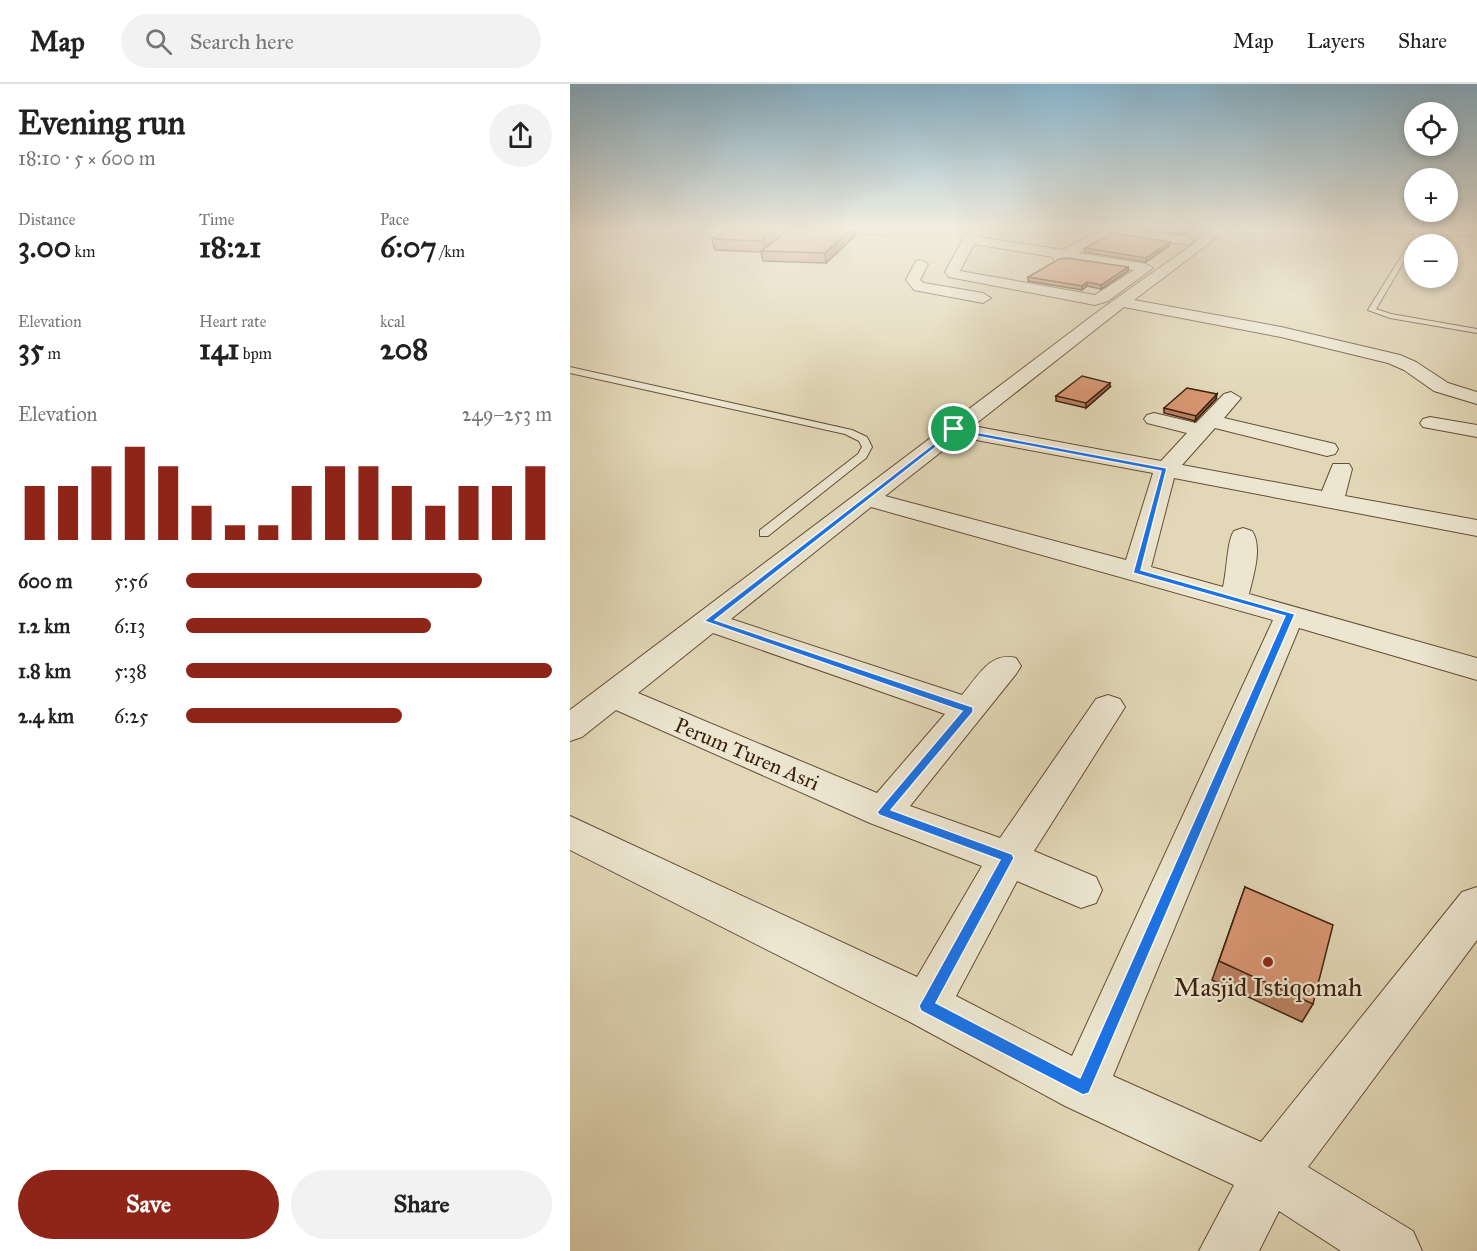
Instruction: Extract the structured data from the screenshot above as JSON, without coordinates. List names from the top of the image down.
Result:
{
  "streets": {
    "street": ["Perum Turen Asri"]
  },
  "places": ["Masjid Istiqomah"],
  "page": {
    "header": "Map",
    "search": "Search here",
    "nav": ["Map", "Layers", "Share"],
    "heading": ["Evening run", "18:10 · 5 × 600 m"],
    "map_buttons": ["+", "−"],
    "stats": [
      ["Distance", "3.00 km"],
      ["Time", "18:21"],
      ["Pace", "6:07 /km"],
      ["Elevation", "35 m"],
      ["Heart rate", "141 bpm"],
      ["kcal", "208"]
    ],
    "chart": ["Elevation", "249–253 m"],
    "list": [
      {
        "name": "600 m",
        "note": "5:56"
      },
      {
        "name": "1.2 km",
        "note": "6:13"
      },
      {
        "name": "1.8 km",
        "note": "5:38"
      },
      {
        "name": "2.4 km",
        "note": "6:25"
      }
    ],
    "buttons": ["Save", "Share"]
  }
}
